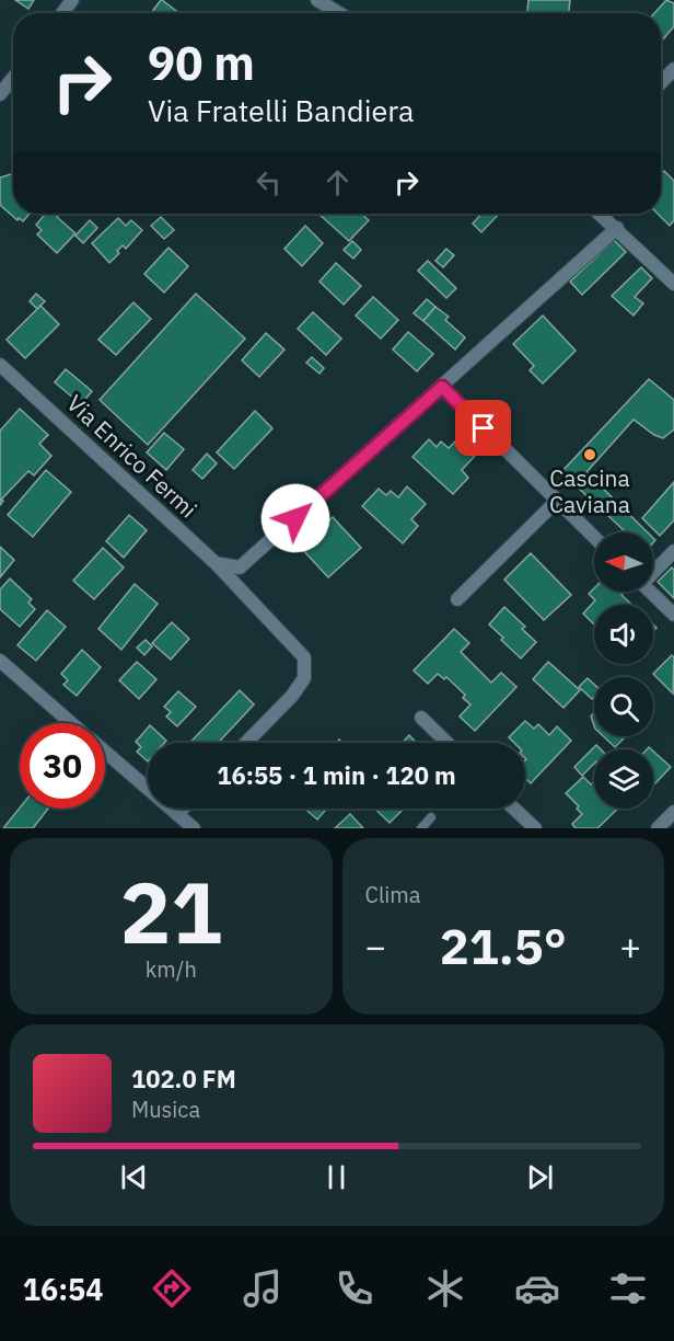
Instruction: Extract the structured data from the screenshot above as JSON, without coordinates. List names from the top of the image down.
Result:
{
  "streets": {
    "street": ["Via Enrico Fermi"]
  },
  "places": ["Cascina Caviana"],
  "north": "left",
  "page": {
    "turn": ["90 m", "Via Fratelli Bandiera"],
    "limit": "30",
    "trip": "16:55 · 1 min · 120 m",
    "tile": [
      ["21", "km/h"],
      "Clima"
    ],
    "heat": ["−", "21.5°", "+"],
    "song": ["102.0 FM", "Musica"],
    "tabs": "16:54"
  }
}
